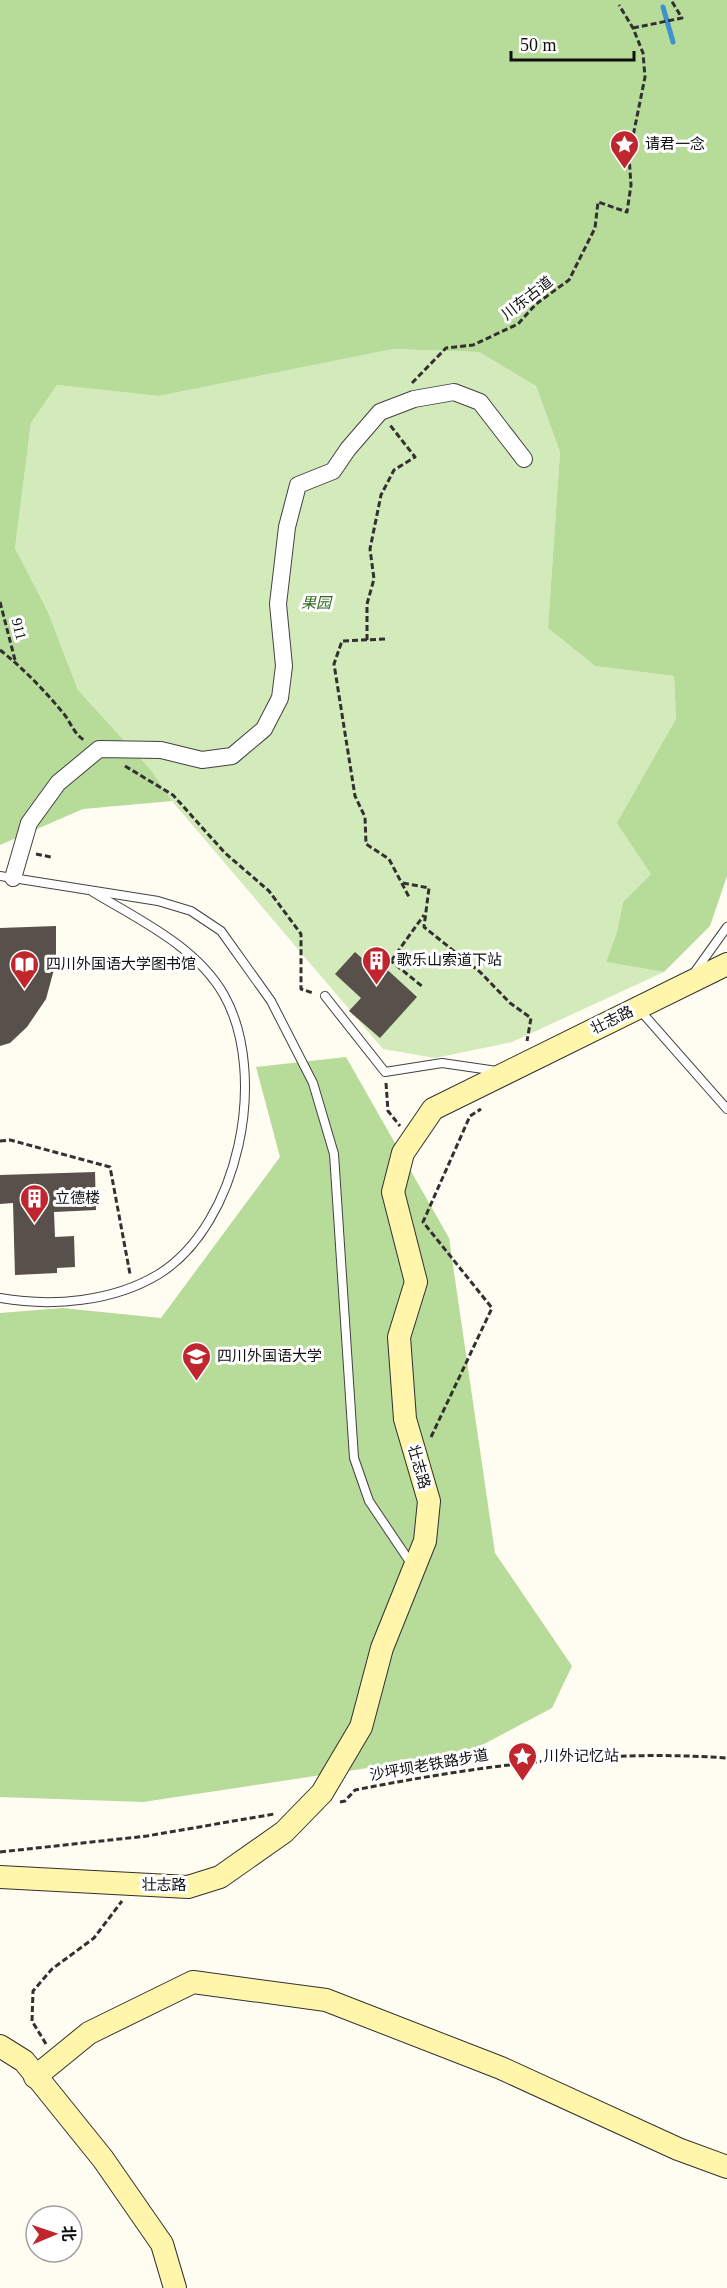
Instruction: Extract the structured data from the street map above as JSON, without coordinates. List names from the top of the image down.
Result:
{
  "streets": {
    "street": ["壮志路"],
    "path": ["川东古道", "911", "沙坪坝老铁路步道"]
  },
  "crossings": [
    ["壮志路", "沙坪坝老铁路步道"]
  ],
  "parks": ["果园"],
  "places": {
    "place": ["请君一念", "川外记忆站"],
    "building": ["歌乐山索道下站", "立德楼"],
    "library": ["四川外国语大学图书馆"],
    "school or university": ["四川外国语大学"]
  },
  "scale_bar": "50 m",
  "north": "right"
}
